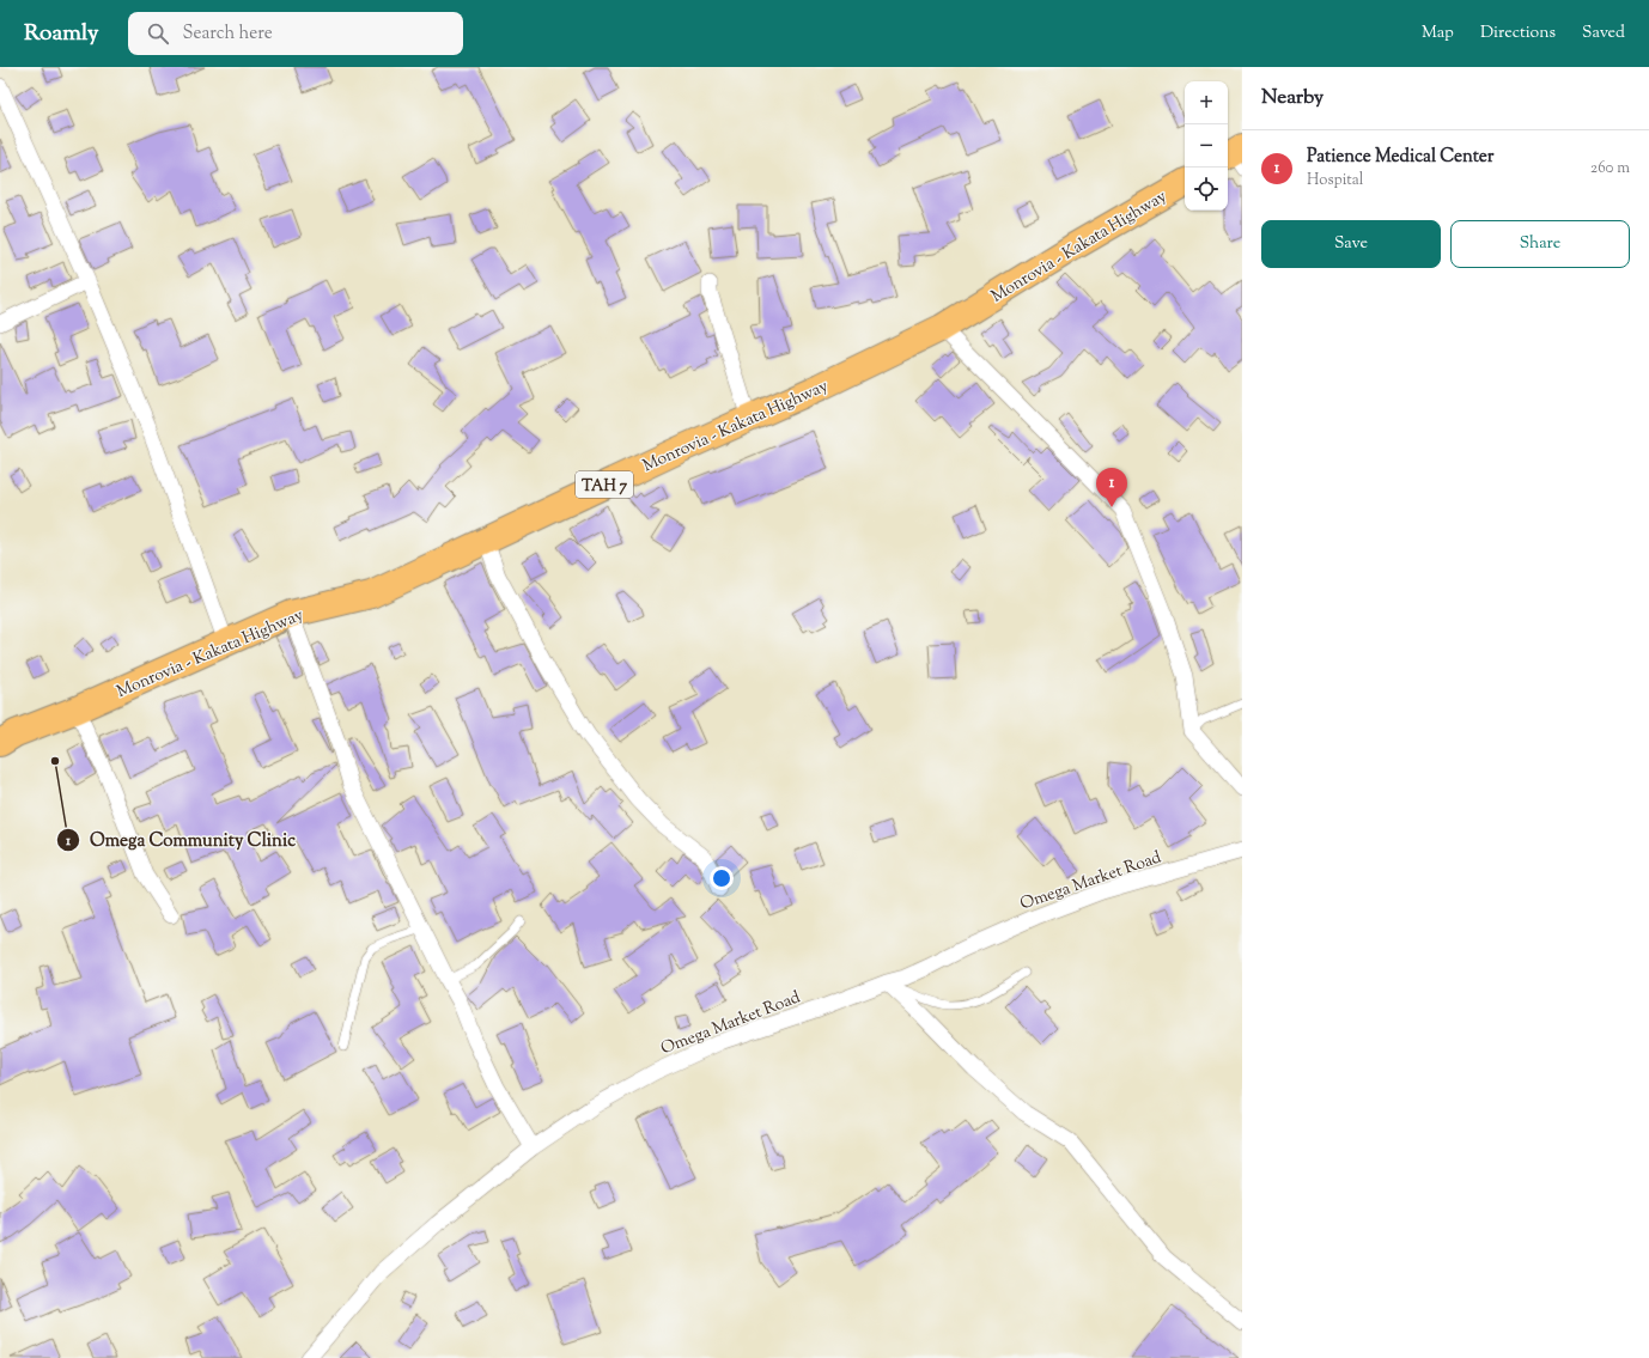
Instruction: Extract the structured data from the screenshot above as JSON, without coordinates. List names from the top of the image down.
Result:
{
  "streets": {
    "highway": ["Monrovia - Kakata Highway", "TAH 7"],
    "street": ["Omega Market Road"]
  },
  "places": ["Omega Community Clinic"],
  "page": {
    "header": "Roamly",
    "search": "Search here",
    "nav": ["Map", "Directions", "Saved"],
    "heading": "Nearby",
    "map_buttons": ["+", "−"],
    "list": [
      {
        "mark": "1",
        "name": "Patience Medical Center",
        "note": "Hospital",
        "value": "260 m"
      }
    ],
    "buttons": ["Save", "Share"],
    "pins": "1"
  }
}
